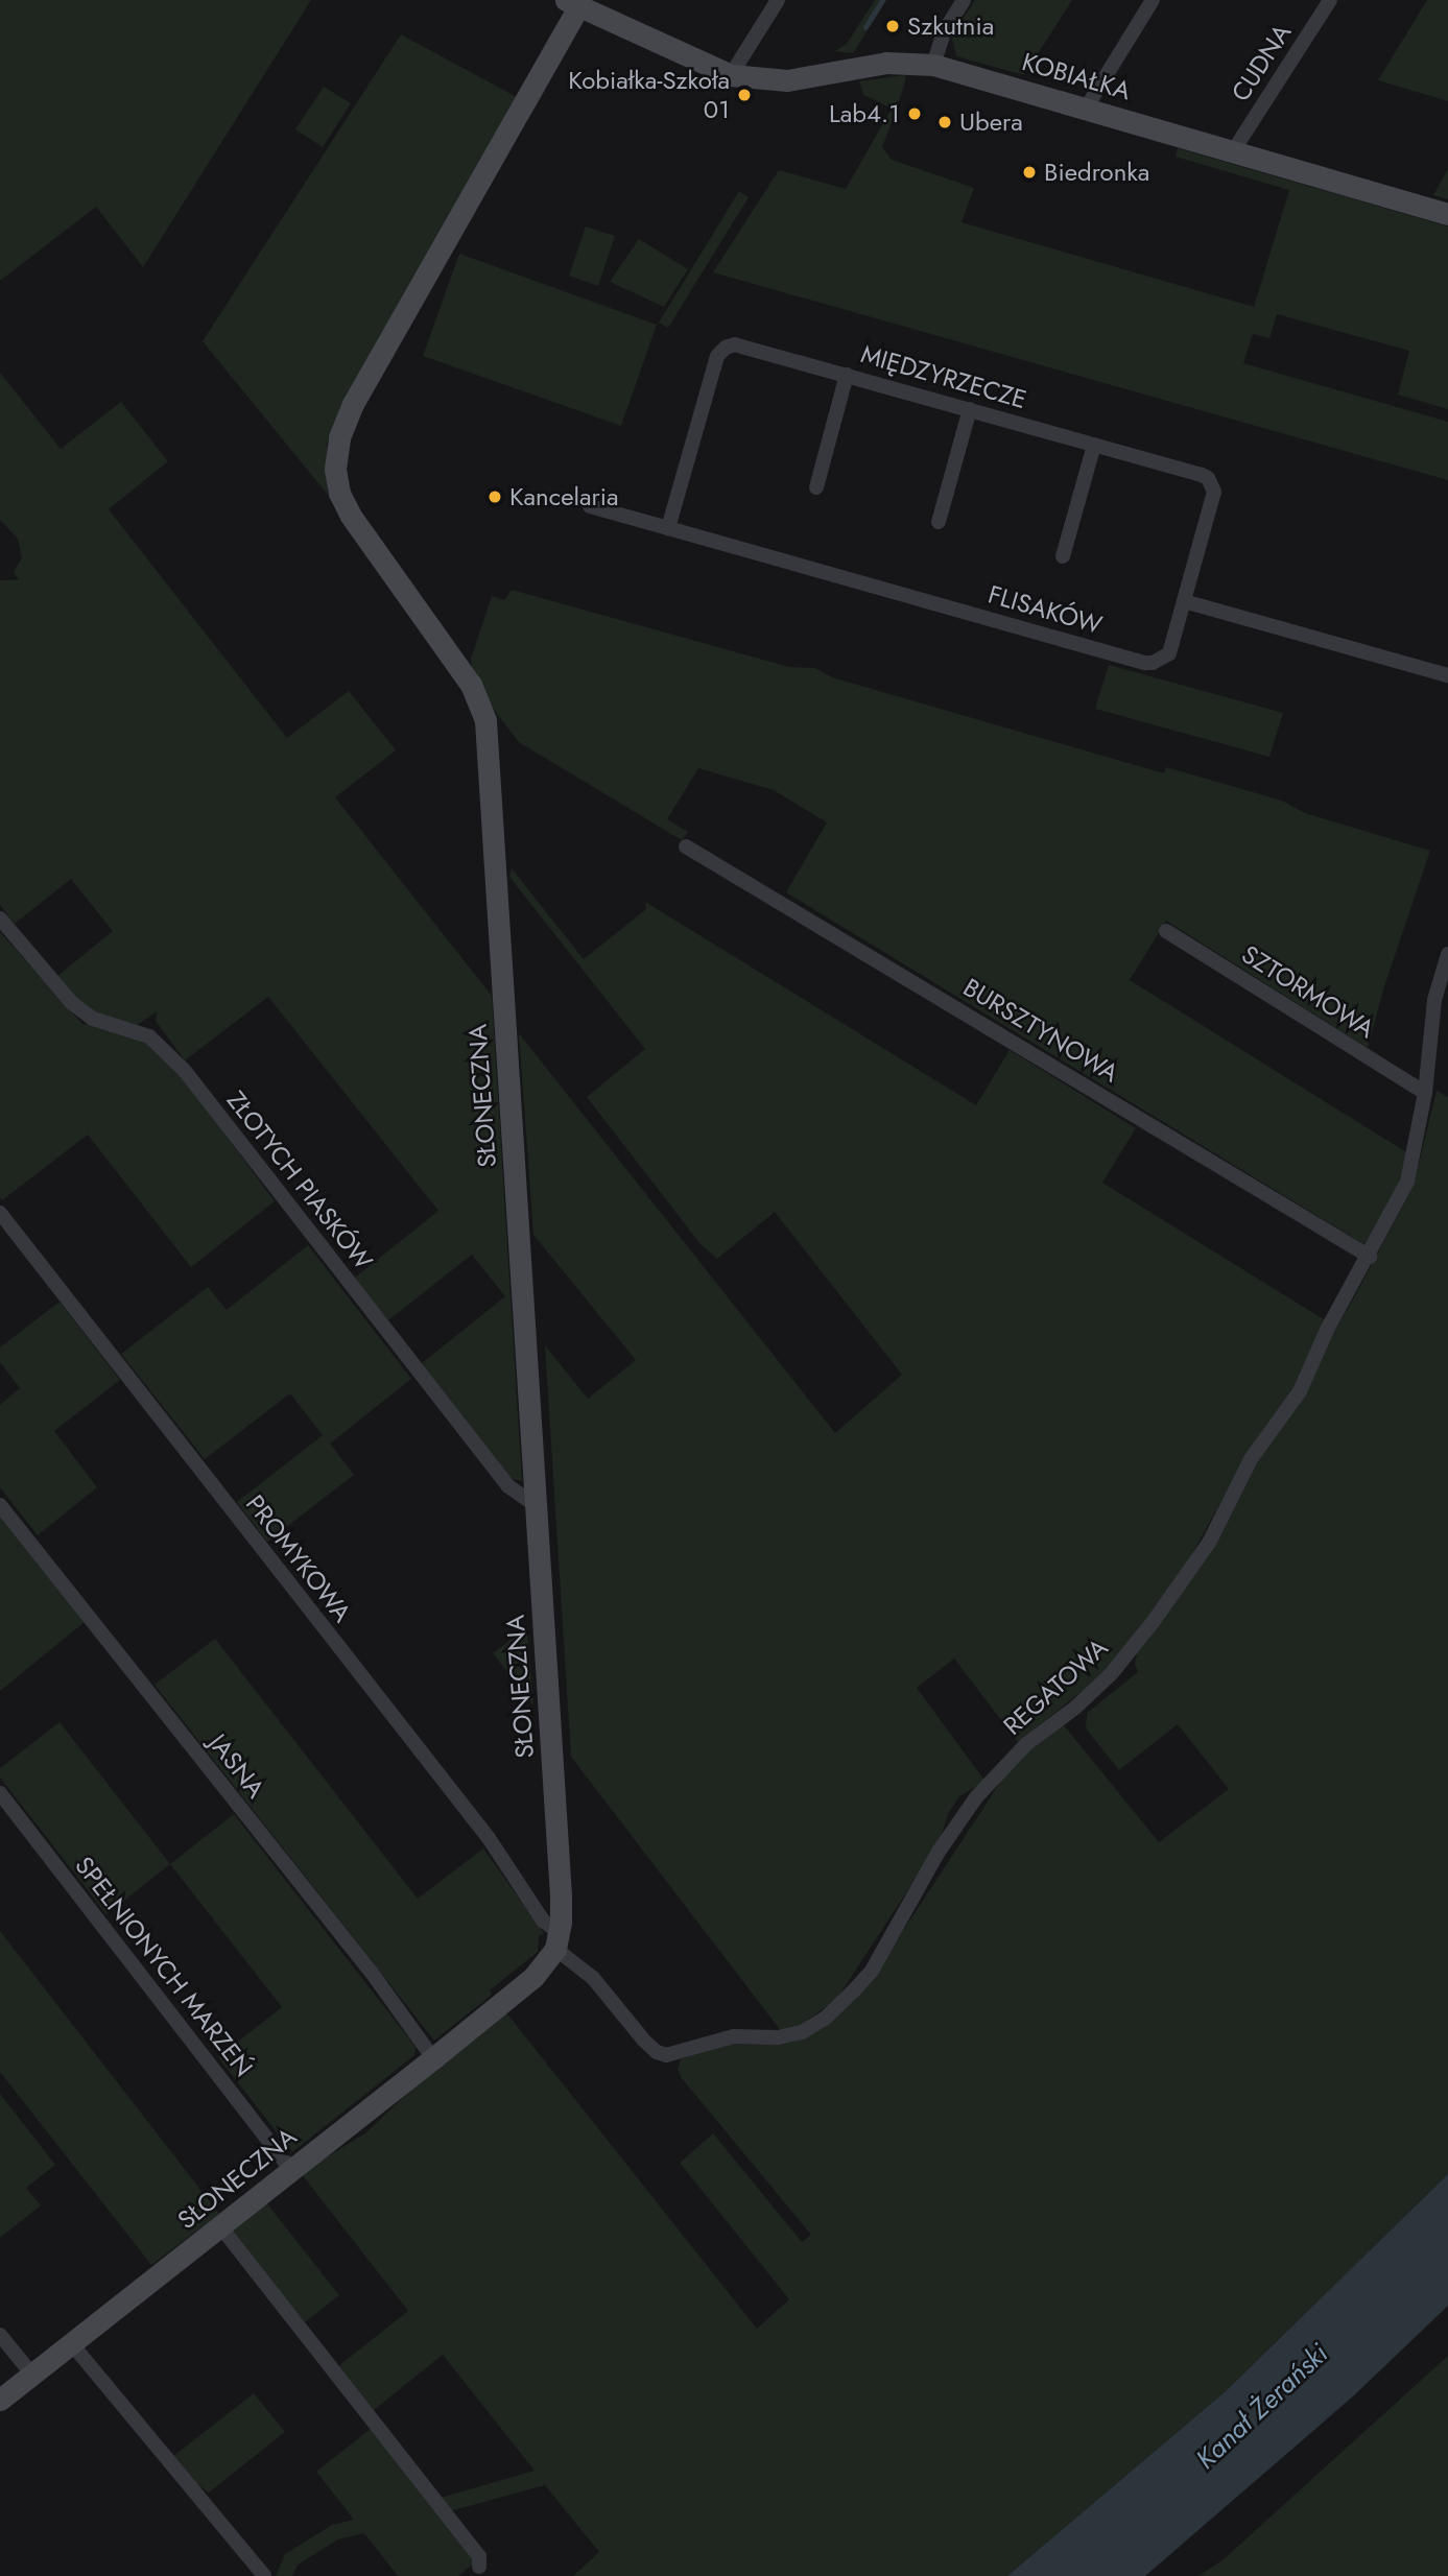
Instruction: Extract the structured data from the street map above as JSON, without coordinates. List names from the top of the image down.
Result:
{
  "streets": {
    "street": [
      "CUDNA",
      "KOBIAŁKA",
      "MIĘDZYRZECZE",
      "FLISAKÓW",
      "SZTORMOWA",
      "BURSZTYNOWA",
      "SŁONECZNA",
      "ZŁOTYCH PIASKÓW",
      "PROMYKOWA",
      "REGATOWA",
      "JASNA",
      "SPEŁNIONYCH MARZEŃ"
    ]
  },
  "crossings": [
    ["CUDNA", "KOBIAŁKA"],
    ["KOBIAŁKA", "SŁONECZNA"],
    ["MIĘDZYRZECZE", "FLISAKÓW"],
    ["SZTORMOWA", "REGATOWA"],
    ["BURSZTYNOWA", "REGATOWA"],
    ["SŁONECZNA", "ZŁOTYCH PIASKÓW"],
    ["SŁONECZNA", "PROMYKOWA"],
    ["SŁONECZNA", "REGATOWA"],
    ["SŁONECZNA", "JASNA"],
    ["SŁONECZNA", "SPEŁNIONYCH MARZEŃ"],
    ["PROMYKOWA", "REGATOWA"]
  ],
  "water": ["Kanał Żerański"],
  "places": [
    "Szkutnia",
    "Kobiałka-Szkoła 01",
    "Lab4.1",
    "Ubera",
    "Biedronka",
    "Kancelaria"
  ]
}
